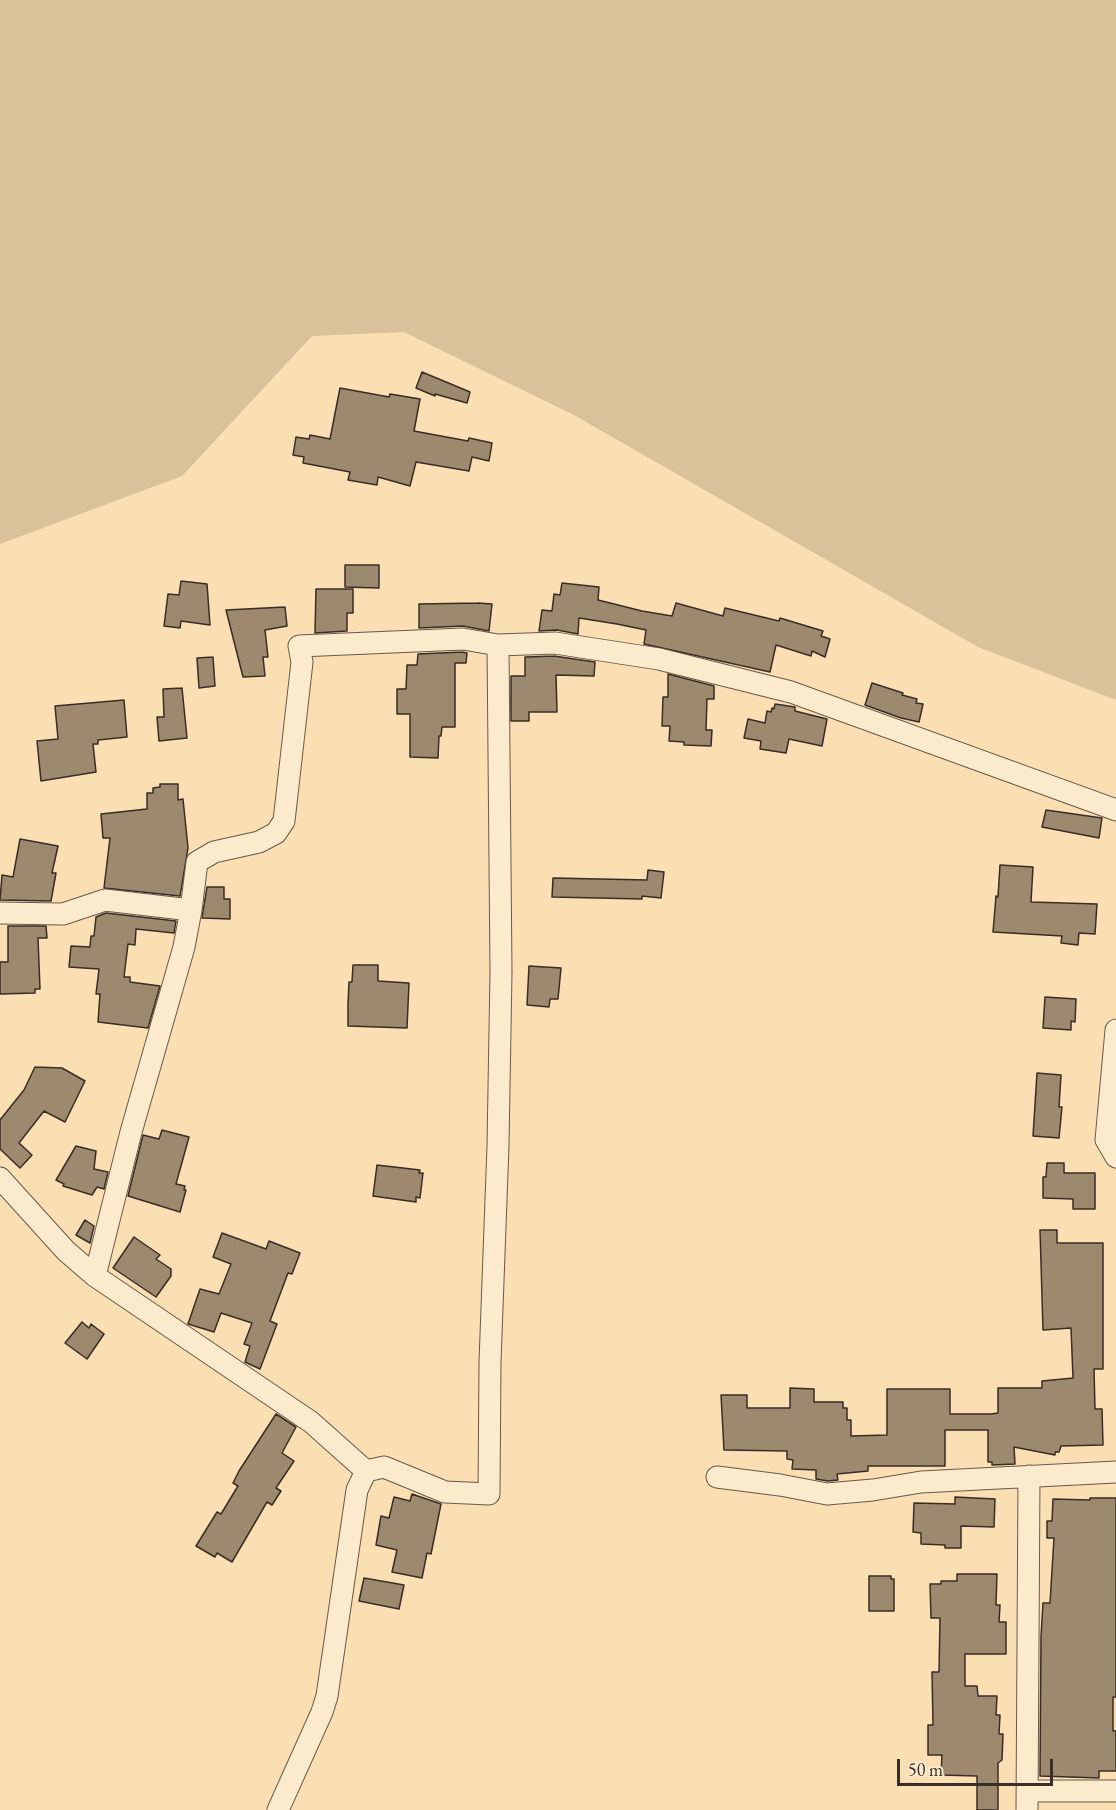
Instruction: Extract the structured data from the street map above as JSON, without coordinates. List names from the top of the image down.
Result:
{
  "scale_bar": "50 m"
}
